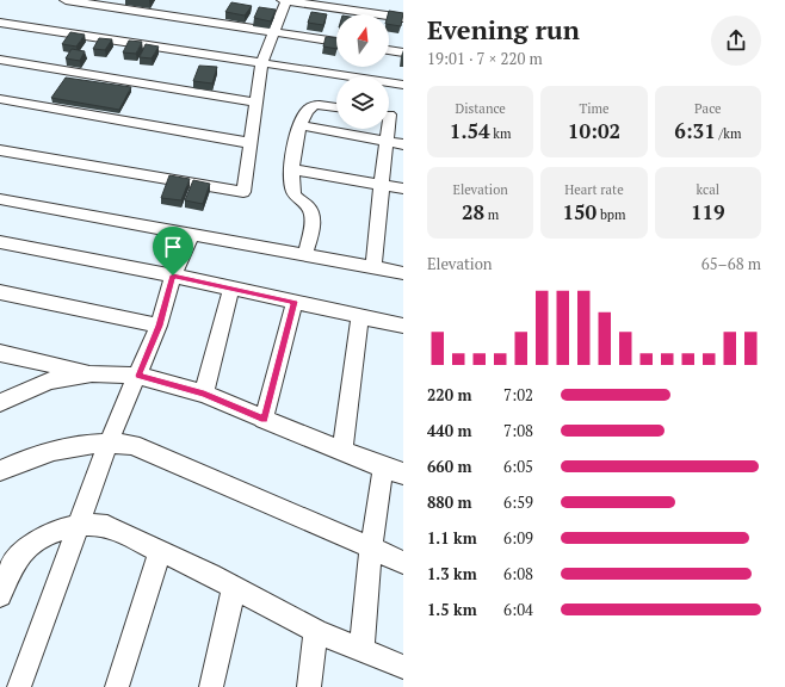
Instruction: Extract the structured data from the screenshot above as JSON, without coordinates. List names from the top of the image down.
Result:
{
  "north": "top",
  "page": {
    "heading": ["Evening run", "19:01 · 7 × 220 m"],
    "stats": [
      ["Distance", "1.54 km"],
      ["Time", "10:02"],
      ["Pace", "6:31 /km"],
      ["Elevation", "28 m"],
      ["Heart rate", "150 bpm"],
      ["kcal", "119"]
    ],
    "chart": ["Elevation", "65–68 m"],
    "list": [
      {
        "name": "220 m",
        "note": "7:02"
      },
      {
        "name": "440 m",
        "note": "7:08"
      },
      {
        "name": "660 m",
        "note": "6:05"
      },
      {
        "name": "880 m",
        "note": "6:59"
      },
      {
        "name": "1.1 km",
        "note": "6:09"
      },
      {
        "name": "1.3 km",
        "note": "6:08"
      },
      {
        "name": "1.5 km",
        "note": "6:04"
      }
    ]
  }
}
